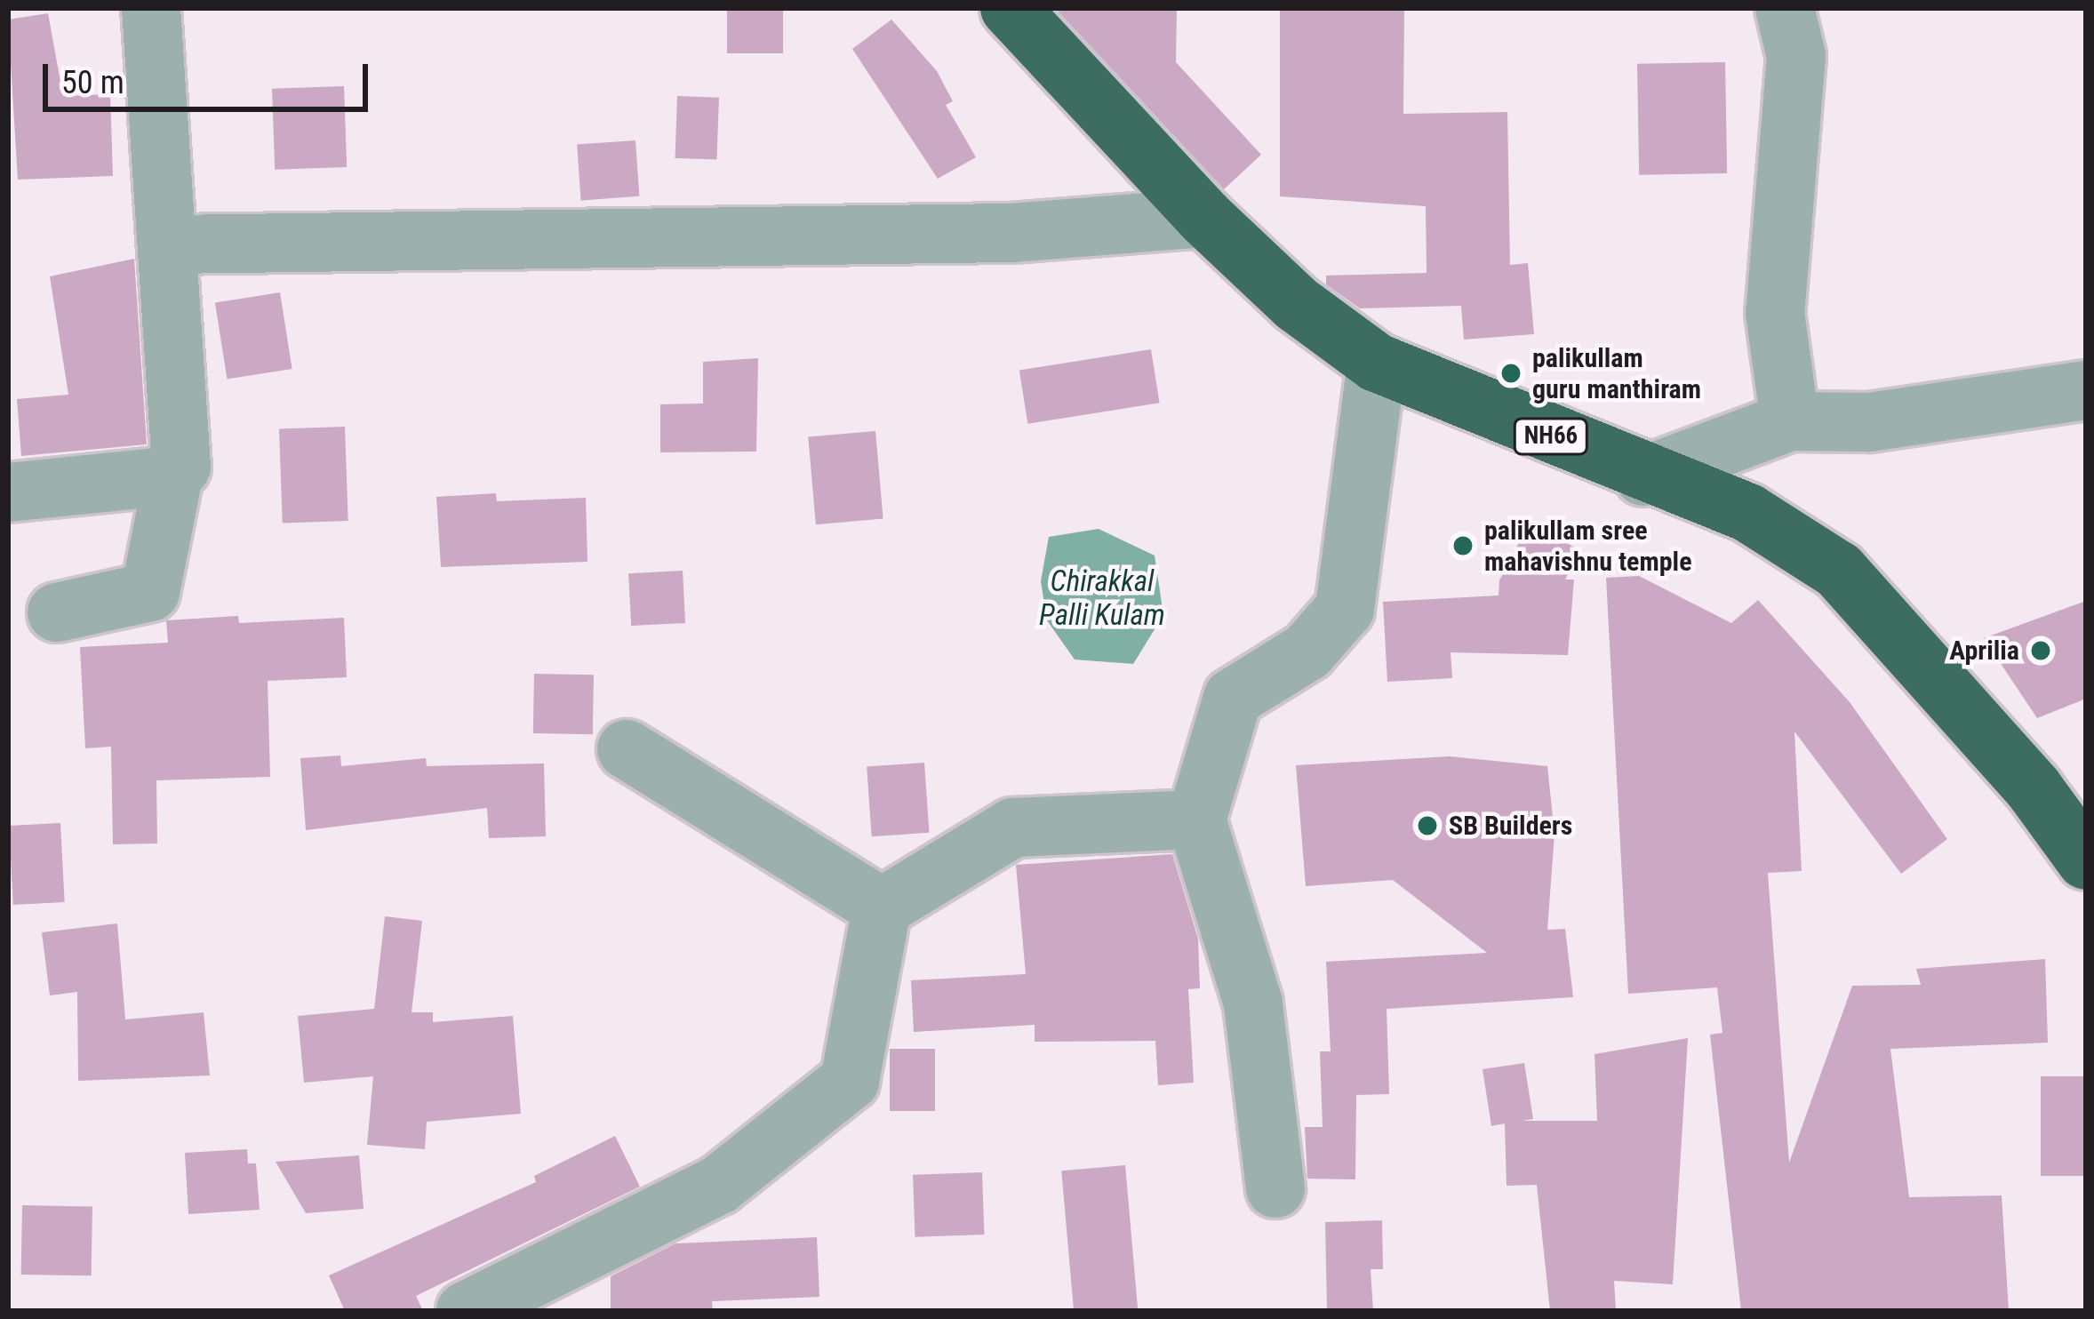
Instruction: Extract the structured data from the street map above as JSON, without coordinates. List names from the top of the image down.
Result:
{
  "streets": {
    "highway": ["NH66"]
  },
  "water": ["Chirakkal Palli Kulam"],
  "places": [
    "palikullam guru manthiram",
    "palikullam sree mahavishnu temple",
    "Aprilia",
    "SB Builders"
  ],
  "scale_bar": "50 m"
}
